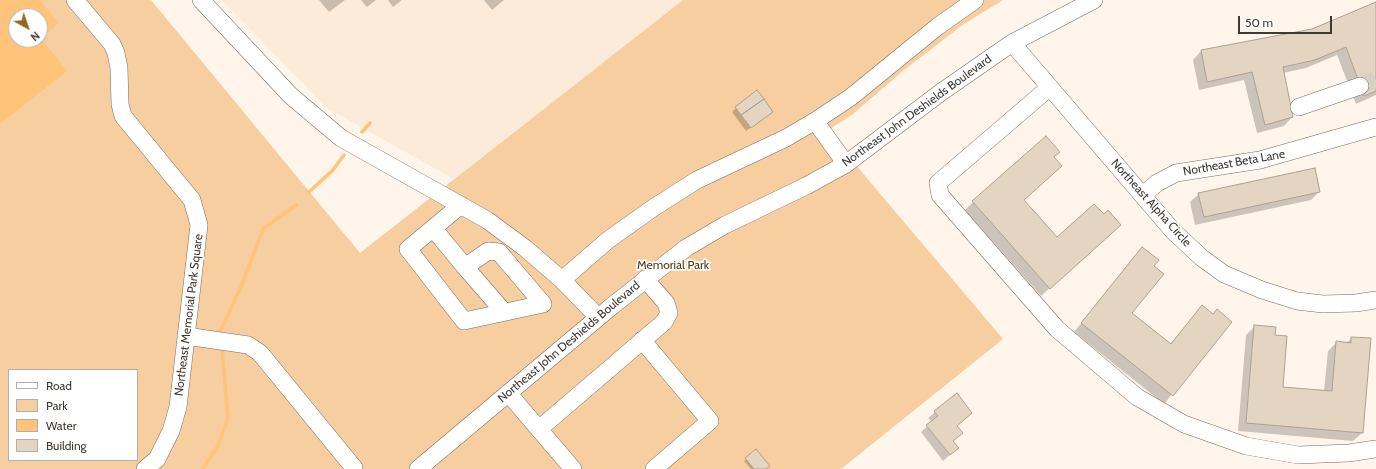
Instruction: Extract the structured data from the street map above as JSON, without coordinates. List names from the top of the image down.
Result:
{
  "streets": {
    "street": [
      "Northeast John Deshields Boulevard",
      "Northeast Beta Lane",
      "Northeast Alpha Circle",
      "Northeast Memorial Park Square"
    ]
  },
  "crossings": [
    ["Northeast John Deshields Boulevard", "Northeast Alpha Circle"],
    ["Northeast Beta Lane", "Northeast Alpha Circle"]
  ],
  "parks": ["Memorial Park"],
  "legend": [
    "Road",
    "Park",
    "Water",
    "Building"
  ],
  "scale_bar": "50 m",
  "north": "bottom right"
}
